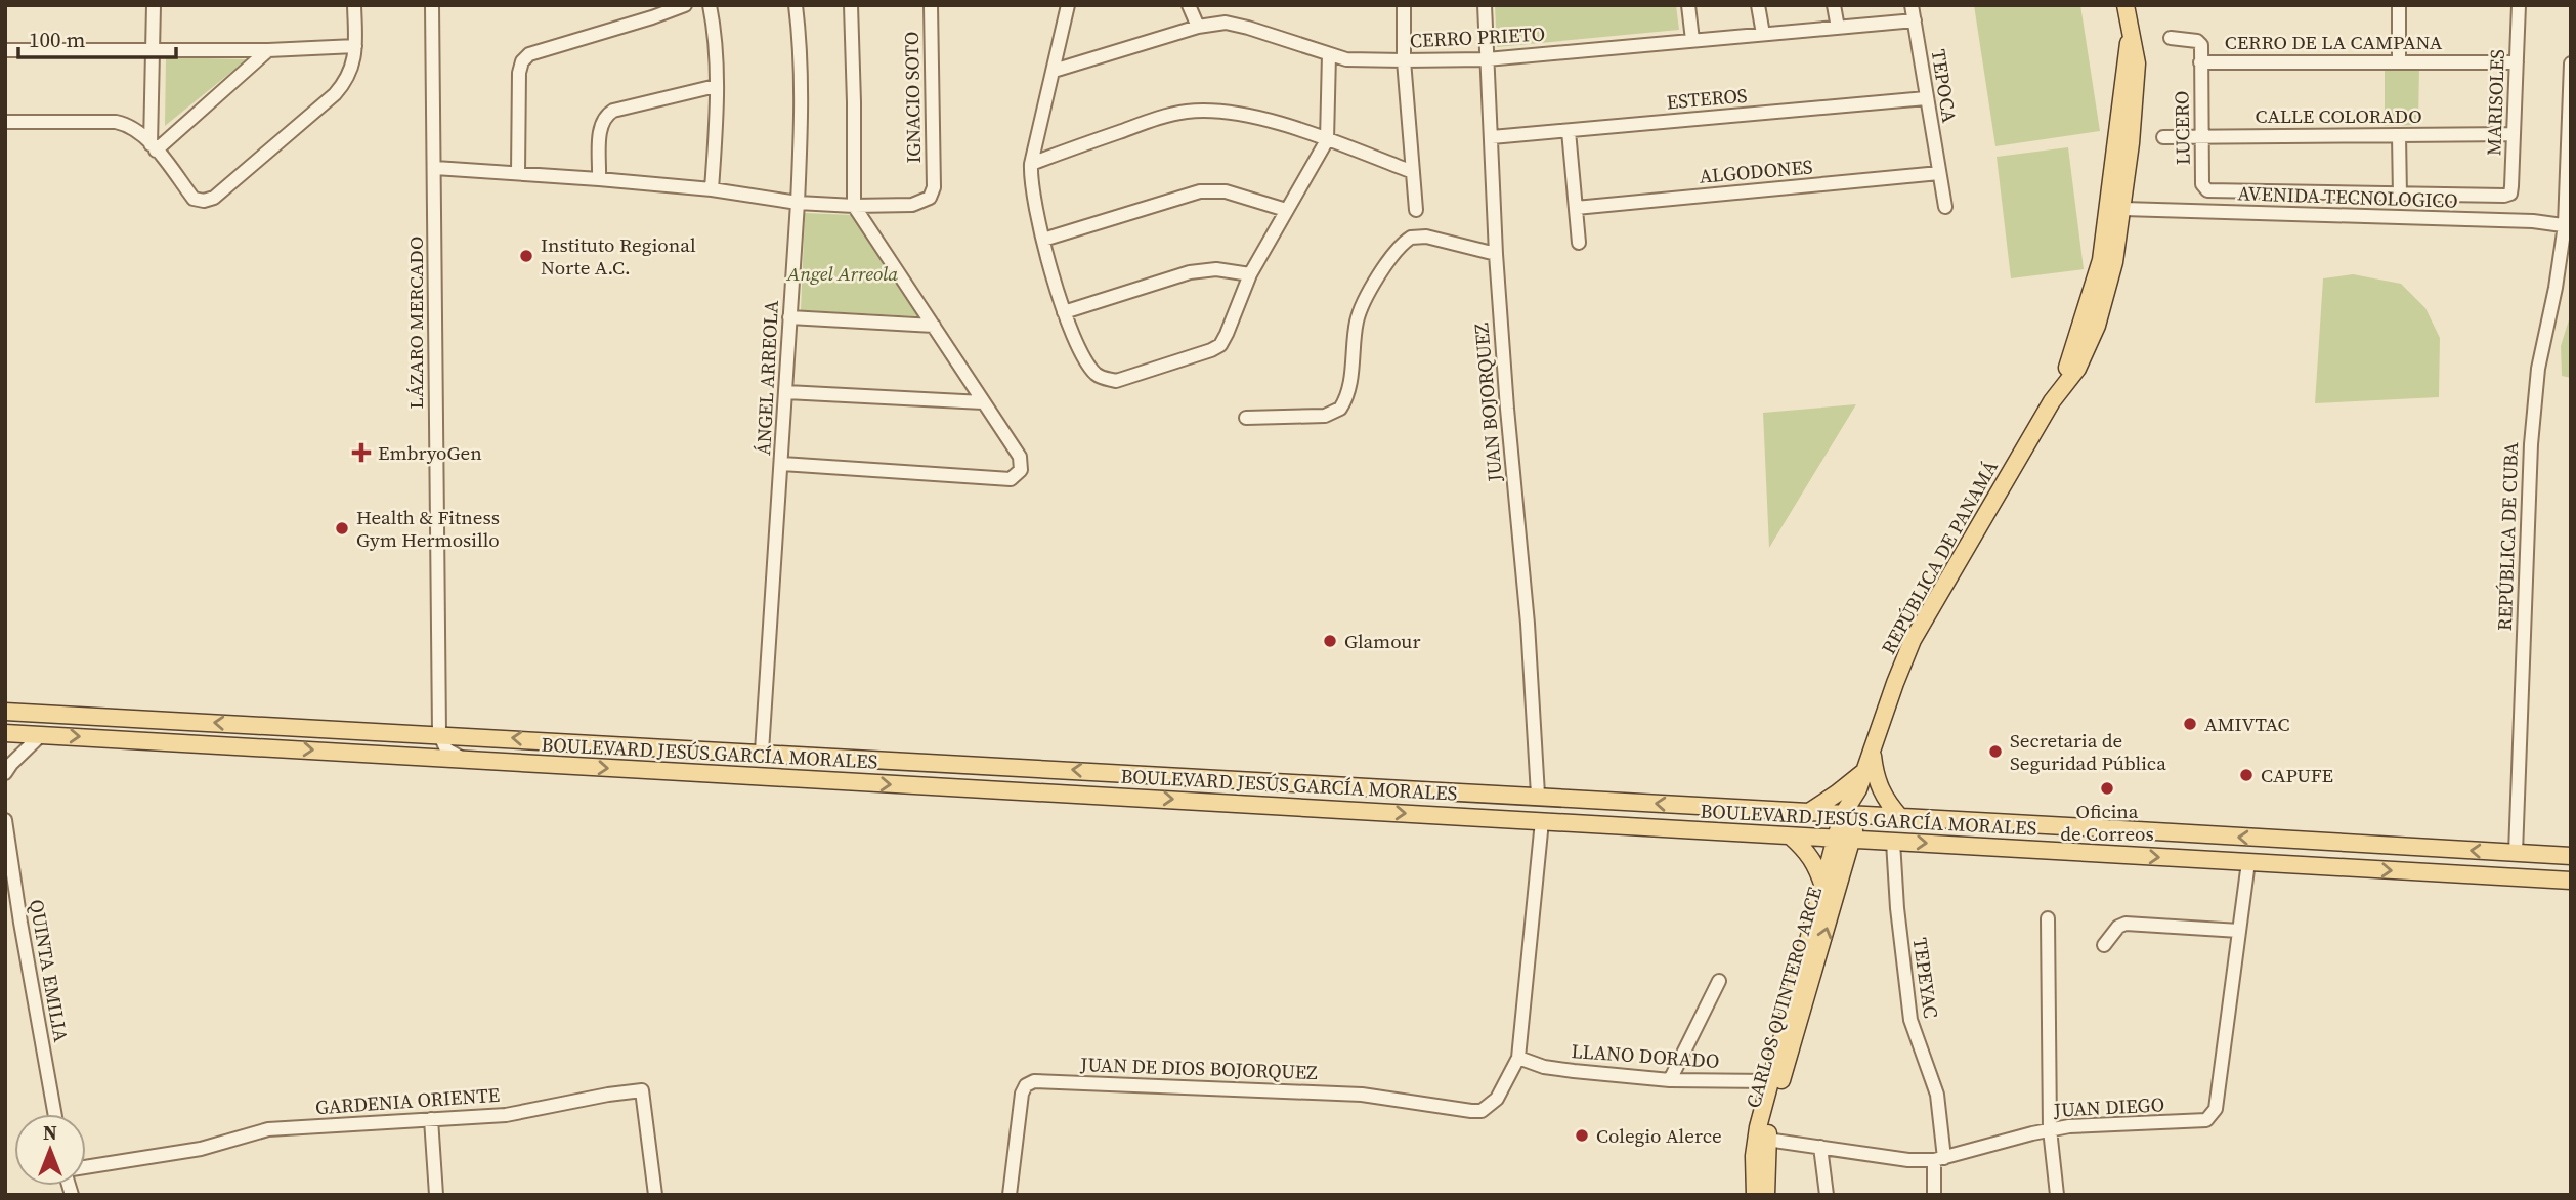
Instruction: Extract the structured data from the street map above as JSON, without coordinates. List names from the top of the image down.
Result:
{
  "streets": {
    "main road": ["REPÚBLICA DE PANAMÁ", "BOULEVARD JESÚS GARCÍA MORALES", "CARLOS QUINTERO ARCE"],
    "street": [
      "CERRO PRIETO",
      "CERRO DE LA CAMPANA",
      "TEPOCA",
      "IGNACIO SOTO",
      "ESTEROS",
      "MARISOLES",
      "CALLE COLORADO",
      "LUCERO",
      "ALGODONES",
      "AVENIDA TECNOLOGICO",
      "LÁZARO MERCADO",
      "ÁNGEL ARREOLA",
      "JUAN BOJORQUEZ",
      "REPÚBLICA DE CUBA",
      "QUINTA EMILIA",
      "TEPEYAC",
      "LLANO DORADO",
      "JUAN DE DIOS BOJORQUEZ",
      "GARDENIA ORIENTE",
      "JUAN DIEGO"
    ]
  },
  "crossings": [
    ["CERRO PRIETO", "TEPOCA"],
    ["CERRO PRIETO", "JUAN BOJORQUEZ"],
    ["CERRO DE LA CAMPANA", "MARISOLES"],
    ["CERRO DE LA CAMPANA", "LUCERO"],
    ["TEPOCA", "ESTEROS"],
    ["TEPOCA", "ALGODONES"],
    ["ESTEROS", "JUAN BOJORQUEZ"],
    ["MARISOLES", "CALLE COLORADO"],
    ["MARISOLES", "LUCERO"],
    ["CALLE COLORADO", "LUCERO"],
    ["AVENIDA TECNOLOGICO", "REPÚBLICA DE CUBA"],
    ["AVENIDA TECNOLOGICO", "REPÚBLICA DE PANAMÁ"],
    ["LÁZARO MERCADO", "BOULEVARD JESÚS GARCÍA MORALES"],
    ["ÁNGEL ARREOLA", "BOULEVARD JESÚS GARCÍA MORALES"],
    ["JUAN BOJORQUEZ", "BOULEVARD JESÚS GARCÍA MORALES"],
    ["REPÚBLICA DE CUBA", "BOULEVARD JESÚS GARCÍA MORALES"],
    ["REPÚBLICA DE PANAMÁ", "BOULEVARD JESÚS GARCÍA MORALES"],
    ["REPÚBLICA DE PANAMÁ", "CARLOS QUINTERO ARCE"],
    ["BOULEVARD JESÚS GARCÍA MORALES", "TEPEYAC"],
    ["BOULEVARD JESÚS GARCÍA MORALES", "CARLOS QUINTERO ARCE"],
    ["BOULEVARD JESÚS GARCÍA MORALES", "JUAN DIEGO"],
    ["TEPEYAC", "JUAN DIEGO"],
    ["CARLOS QUINTERO ARCE", "LLANO DORADO"],
    ["CARLOS QUINTERO ARCE", "JUAN DIEGO"],
    ["LLANO DORADO", "JUAN DE DIOS BOJORQUEZ"]
  ],
  "parks": ["Angel Arreola"],
  "places": {
    "other": [
      "Instituto Regional Norte A.C.",
      "Health & Fitness Gym Hermosillo",
      "Glamour",
      "AMIVTAC",
      "Secretaria de Seguridad Pública",
      "CAPUFE",
      "Oficina de Correos",
      "Colegio Alerce"
    ],
    "health": ["EmbryoGen"]
  },
  "scale_bar": "100 m",
  "north": "top"
}
